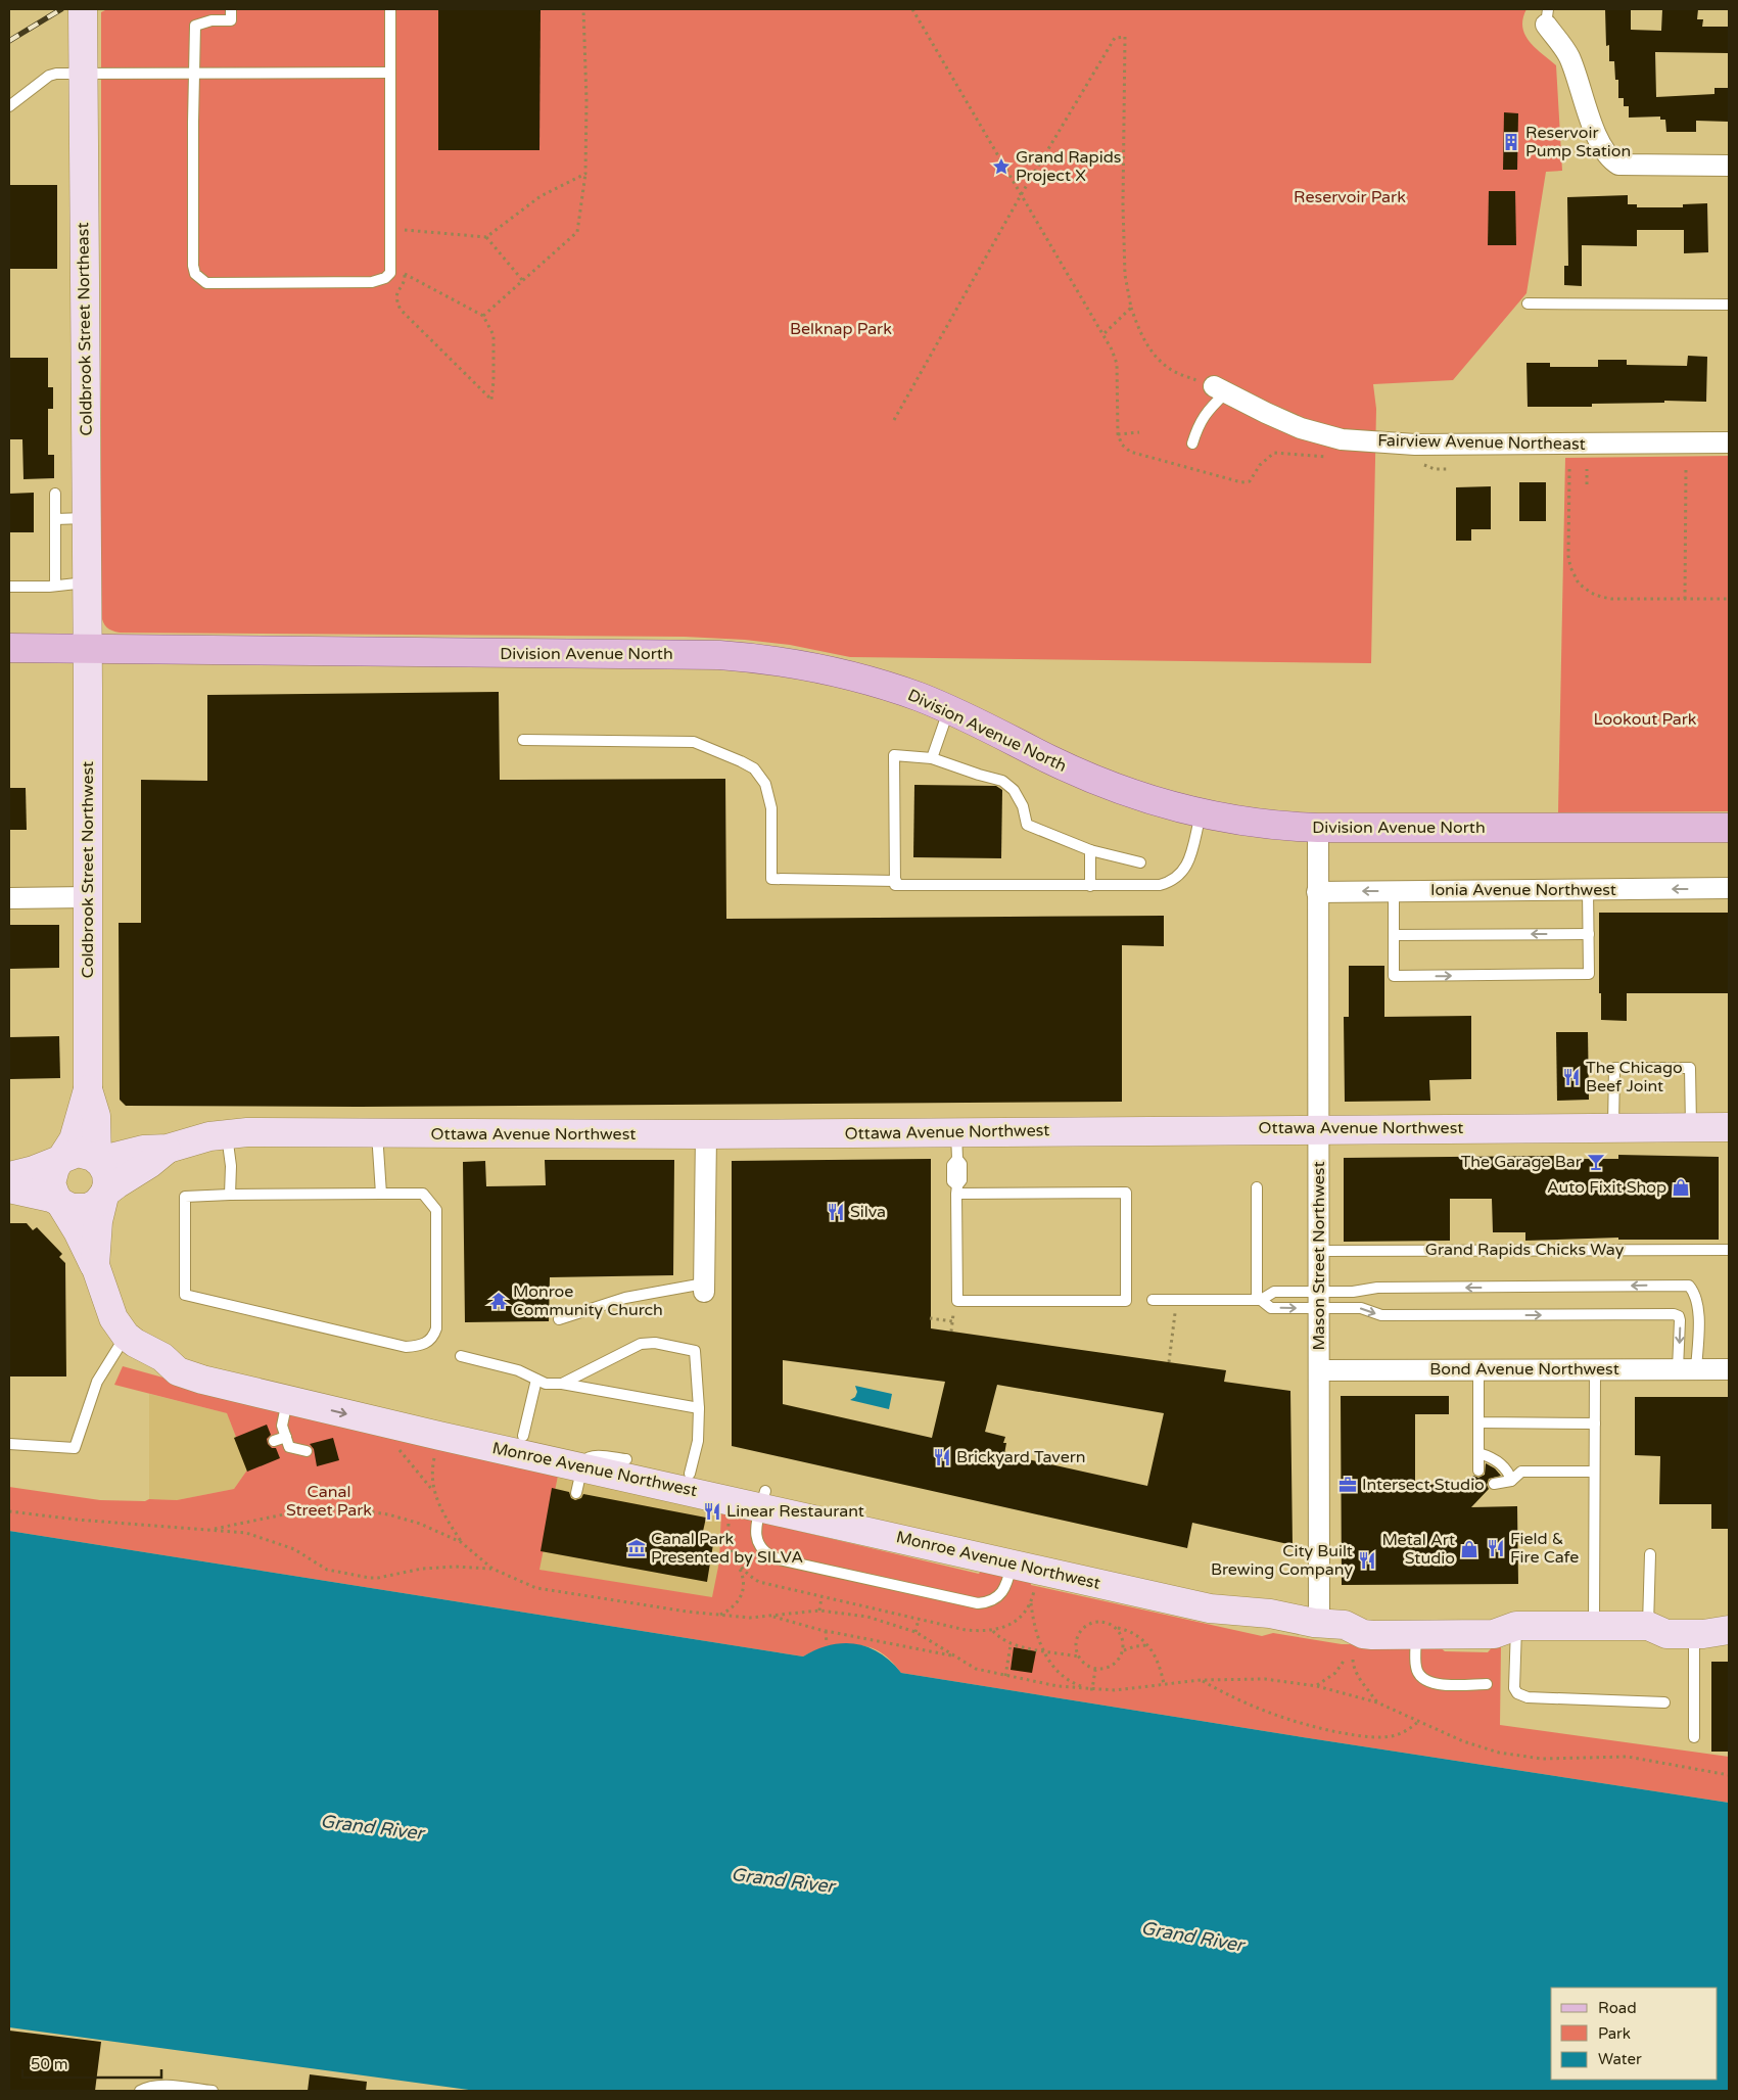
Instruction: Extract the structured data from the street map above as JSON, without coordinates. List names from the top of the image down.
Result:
{
  "streets": {
    "main road": [
      "Coldbrook Street Northeast",
      "Division Avenue North",
      "Coldbrook Street Northwest",
      "Ottawa Avenue Northwest",
      "Monroe Avenue Northwest"
    ],
    "street": [
      "Fairview Avenue Northeast",
      "Ionia Avenue Northwest",
      "Mason Street Northwest",
      "Bond Avenue Northwest"
    ],
    "lane": ["Grand Rapids Chicks Way"]
  },
  "crossings": [
    ["Coldbrook Street Northeast", "Division Avenue North"],
    ["Coldbrook Street Northeast", "Coldbrook Street Northwest"],
    ["Division Avenue North", "Coldbrook Street Northwest"],
    ["Division Avenue North", "Mason Street Northwest"],
    ["Coldbrook Street Northwest", "Ottawa Avenue Northwest"],
    ["Coldbrook Street Northwest", "Monroe Avenue Northwest"],
    ["Ionia Avenue Northwest", "Mason Street Northwest"],
    ["Ottawa Avenue Northwest", "Mason Street Northwest"],
    ["Ottawa Avenue Northwest", "Monroe Avenue Northwest"],
    ["Grand Rapids Chicks Way", "Mason Street Northwest"],
    ["Mason Street Northwest", "Bond Avenue Northwest"],
    ["Mason Street Northwest", "Monroe Avenue Northwest"]
  ],
  "one_way": ["Ionia Avenue Northwest"],
  "water": ["Grand River"],
  "parks": [
    "Reservoir Park",
    "Belknap Park",
    "Lookout Park",
    "Canal Street Park"
  ],
  "places": {
    "building": ["Reservoir Pump Station"],
    "place": ["Grand Rapids Project X"],
    "restaurant": [
      "The Chicago Beef Joint",
      "Silva",
      "Brickyard Tavern",
      "Linear Restaurant",
      "Field & Fire Cafe",
      "City Built Brewing Company"
    ],
    "bar": ["The Garage Bar"],
    "shop": ["Auto Fixit Shop", "Metal Art Studio"],
    "temple": ["Monroe Community Church"],
    "office": ["Intersect Studio"],
    "museum": ["Canal Park Presented by SILVA"]
  },
  "legend": ["Road", "Park", "Water"],
  "scale_bar": "50 m"
}
